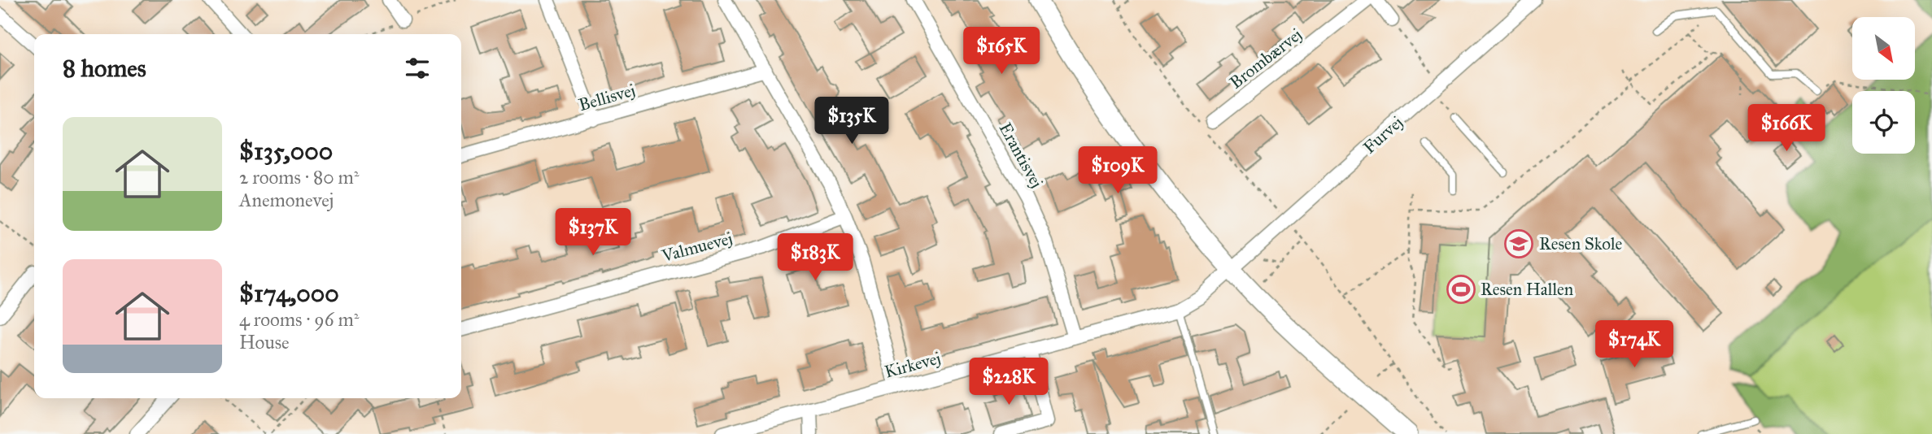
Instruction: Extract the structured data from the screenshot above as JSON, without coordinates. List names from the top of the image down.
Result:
{
  "streets": {
    "street": [
      "Brombærvej",
      "Bellisvej",
      "Furvej",
      "Erantisvej",
      "Valmuevej",
      "Kirkevej"
    ]
  },
  "crossings": [
    ["Furvej", "Kirkevej"],
    ["Erantisvej", "Kirkevej"]
  ],
  "places": {
    "school or university": ["Resen Skole"],
    "sports": ["Resen Hallen"]
  },
  "north": "bottom right",
  "page": {
    "price": [
      "$165K",
      "$135K",
      "$166K",
      "$109K",
      "$137K",
      "$183K",
      "$174K",
      "$228K"
    ],
    "heading": "8 homes",
    "list": [
      {
        "name": "$135,000",
        "note": "2 rooms · 80 m² · Anemonevej"
      },
      {
        "name": "$174,000",
        "note": "4 rooms · 96 m² · House"
      }
    ]
  }
}
